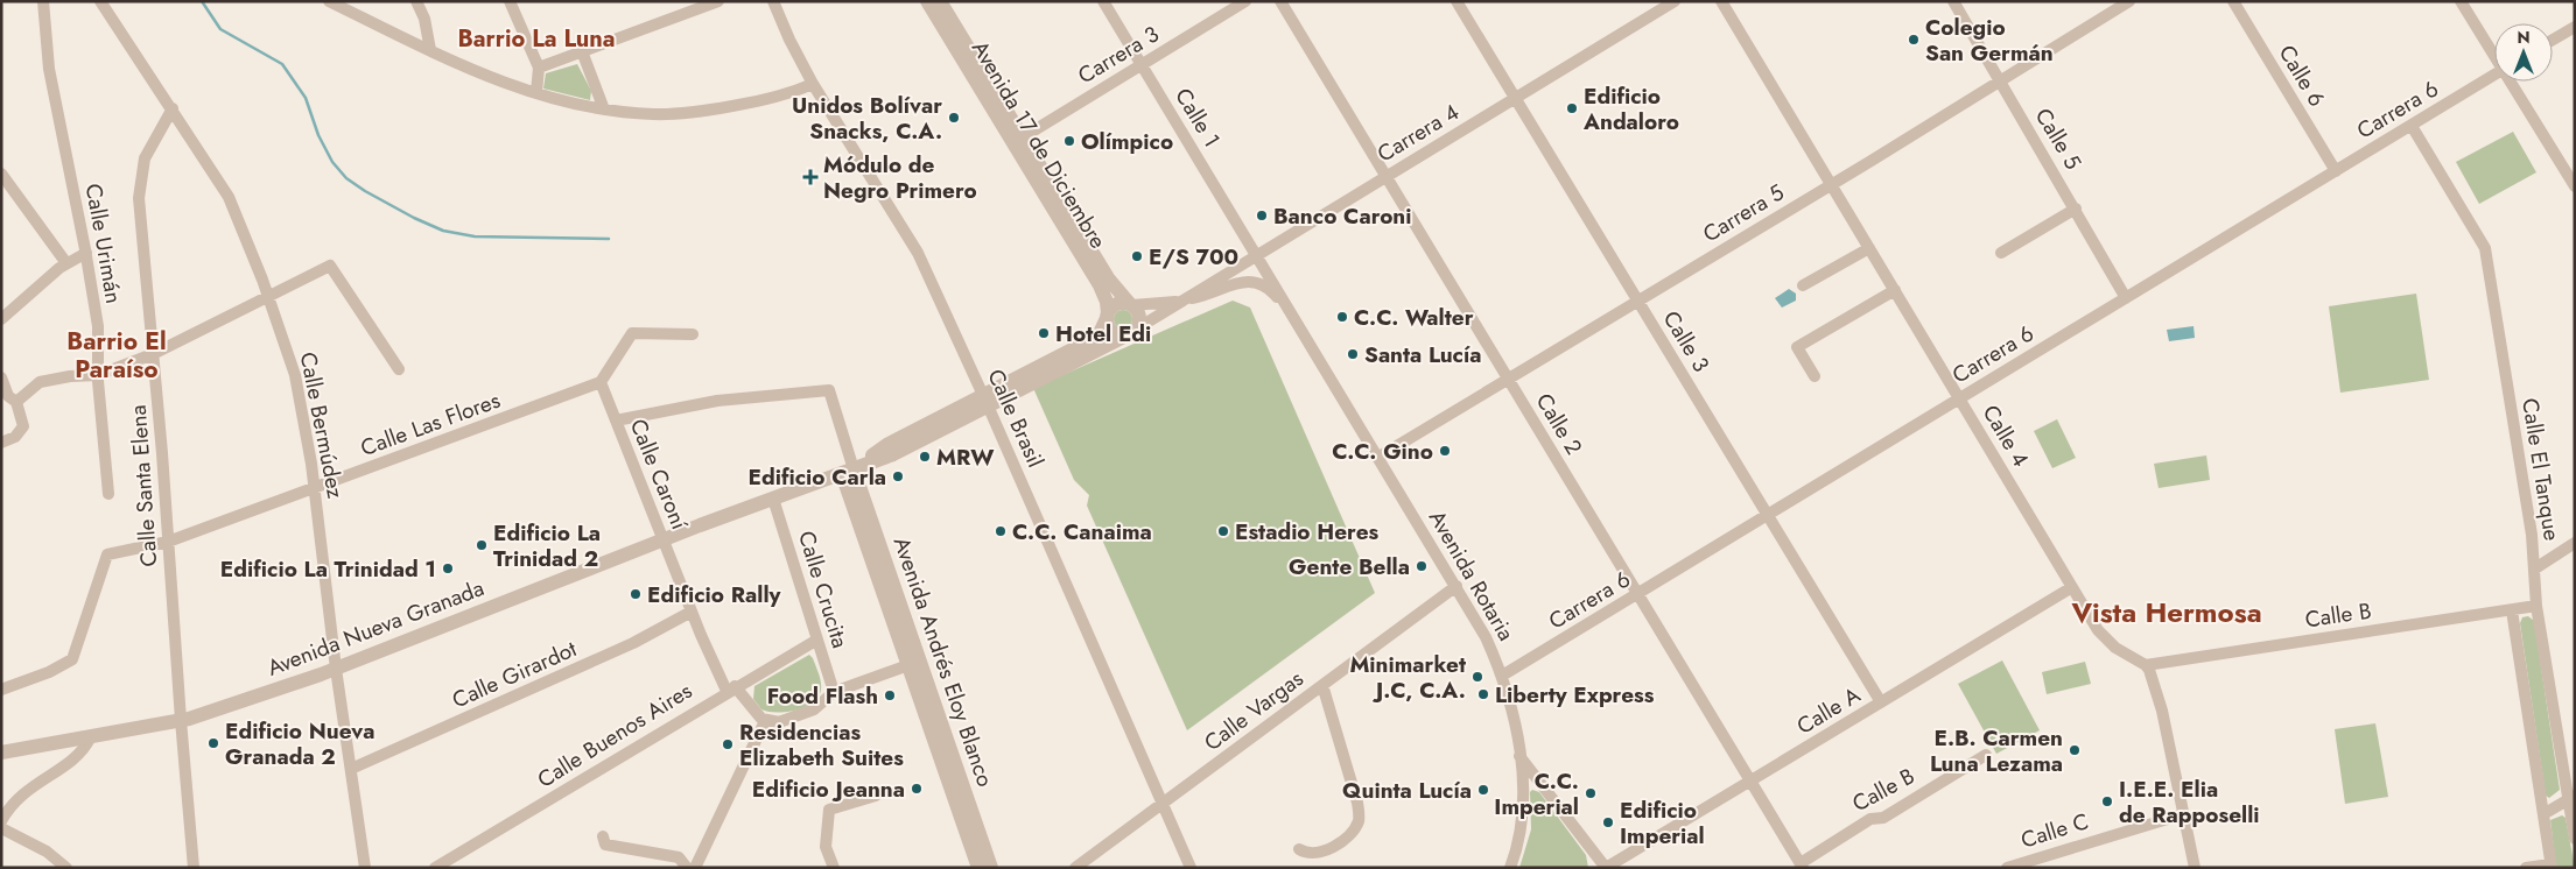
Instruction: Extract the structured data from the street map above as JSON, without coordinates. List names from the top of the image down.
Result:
{
  "streets": {
    "street": [
      "Carrera 3",
      "Calle 6",
      "Carrera 6",
      "Calle 1",
      "Carrera 4",
      "Calle 5",
      "Avenida 17 de Diciembre",
      "Carrera 5",
      "Calle Urimán",
      "Calle 3",
      "Calle Brasil",
      "Calle Las Flores",
      "Calle 2",
      "Calle Bermúdez",
      "Calle 4",
      "Calle El Tanque",
      "Calle Caroní",
      "Calle Santa Elena",
      "Avenida Rotaria",
      "Calle Crucita",
      "Calle B",
      "Avenida Nueva Granada",
      "Avenida Andrés Eloy Blanco",
      "Calle Girardot",
      "Calle Vargas",
      "Calle A",
      "Calle Buenos Aires",
      "Calle C"
    ]
  },
  "crossings": [
    ["Carrera 3", "Calle 1"],
    ["Carrera 3", "Avenida 17 de Diciembre"],
    ["Calle 6", "Carrera 6"],
    ["Carrera 6", "Calle 5"],
    ["Carrera 6", "Calle 3"],
    ["Carrera 6", "Calle 2"],
    ["Carrera 6", "Calle 4"],
    ["Carrera 6", "Calle El Tanque"],
    ["Carrera 6", "Avenida Rotaria"],
    ["Calle 1", "Carrera 4"],
    ["Calle 1", "Avenida Rotaria"],
    ["Carrera 4", "Avenida 17 de Diciembre"],
    ["Carrera 4", "Calle 3"],
    ["Carrera 4", "Calle 2"],
    ["Carrera 4", "Avenida Rotaria"],
    ["Carrera 4", "Avenida Nueva Granada"],
    ["Calle 5", "Carrera 5"],
    ["Avenida 17 de Diciembre", "Avenida Nueva Granada"],
    ["Carrera 5", "Calle 3"],
    ["Carrera 5", "Calle 2"],
    ["Carrera 5", "Calle 4"],
    ["Carrera 5", "Avenida Rotaria"],
    ["Calle 3", "Calle A"],
    ["Calle Brasil", "Avenida Nueva Granada"],
    ["Calle Brasil", "Calle Vargas"],
    ["Calle Las Flores", "Calle Bermúdez"],
    ["Calle Las Flores", "Calle Caroní"],
    ["Calle Las Flores", "Calle Santa Elena"],
    ["Calle 2", "Calle B"],
    ["Calle 2", "Calle A"],
    ["Calle Bermúdez", "Calle Santa Elena"],
    ["Calle Bermúdez", "Avenida Nueva Granada"],
    ["Calle Bermúdez", "Calle Girardot"],
    ["Calle 4", "Calle B"],
    ["Calle 4", "Calle A"],
    ["Calle El Tanque", "Calle B"],
    ["Calle Caroní", "Avenida Nueva Granada"],
    ["Calle Caroní", "Calle Girardot"],
    ["Calle Caroní", "Calle Buenos Aires"],
    ["Calle Santa Elena", "Avenida Nueva Granada"],
    ["Avenida Rotaria", "Calle Vargas"],
    ["Avenida Rotaria", "Calle A"],
    ["Calle Crucita", "Avenida Nueva Granada"],
    ["Calle Crucita", "Calle Buenos Aires"],
    ["Avenida Nueva Granada", "Avenida Andrés Eloy Blanco"]
  ],
  "districts": ["Barrio La Luna", "Barrio El Paraíso", "Vista Hermosa"],
  "places": {
    "other": [
      "Colegio San Germán",
      "Edificio Andaloro",
      "Unidos Bolívar Snacks, C.A.",
      "Olímpico",
      "Banco Caroni",
      "E/S 700",
      "C.C. Walter",
      "Hotel Edi",
      "Santa Lucía",
      "C.C. Gino",
      "MRW",
      "Edificio Carla",
      "C.C. Canaima",
      "Estadio Heres",
      "Edificio La Trinidad 2",
      "Gente Bella",
      "Edificio La Trinidad 1",
      "Edificio Rally",
      "Minimarket J.C, C.A.",
      "Liberty Express",
      "Food Flash",
      "Edificio Nueva Granada 2",
      "Residencias Elizabeth Suites",
      "E.B. Carmen Luna Lezama",
      "Edificio Jeanna",
      "Quinta Lucía",
      "C.C. Imperial",
      "I.E.E. Elia de Rapposelli",
      "Edificio Imperial"
    ],
    "health": ["Módulo de Negro Primero"]
  },
  "north": "top"
}
